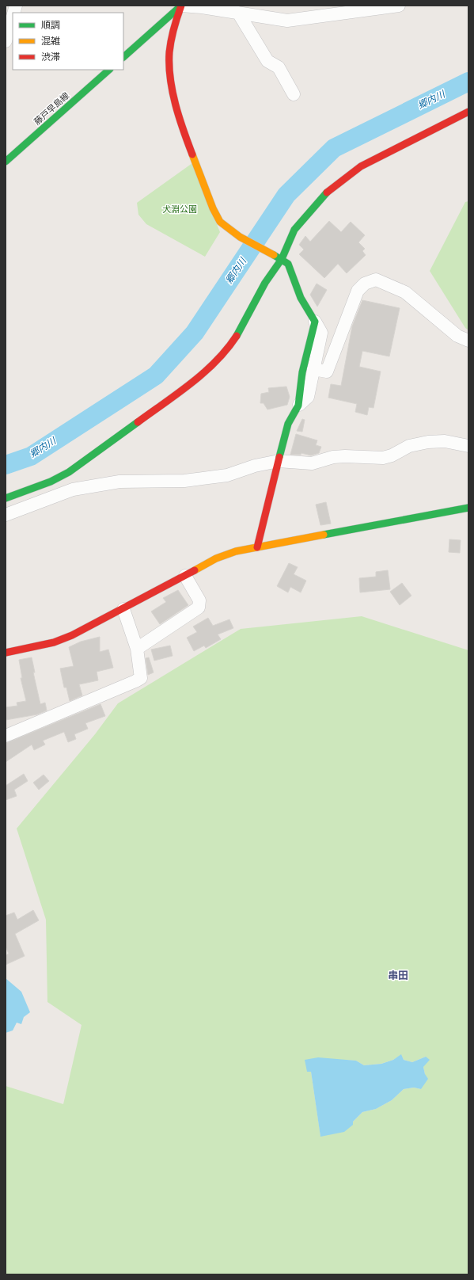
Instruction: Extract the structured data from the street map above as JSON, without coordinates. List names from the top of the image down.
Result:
{
  "streets": {
    "street": ["藤戸早島線"]
  },
  "districts": ["串田"],
  "water": ["郷内川"],
  "parks": ["犬淵公園"],
  "legend": ["順調", "混雑", "渋滞"]
}
